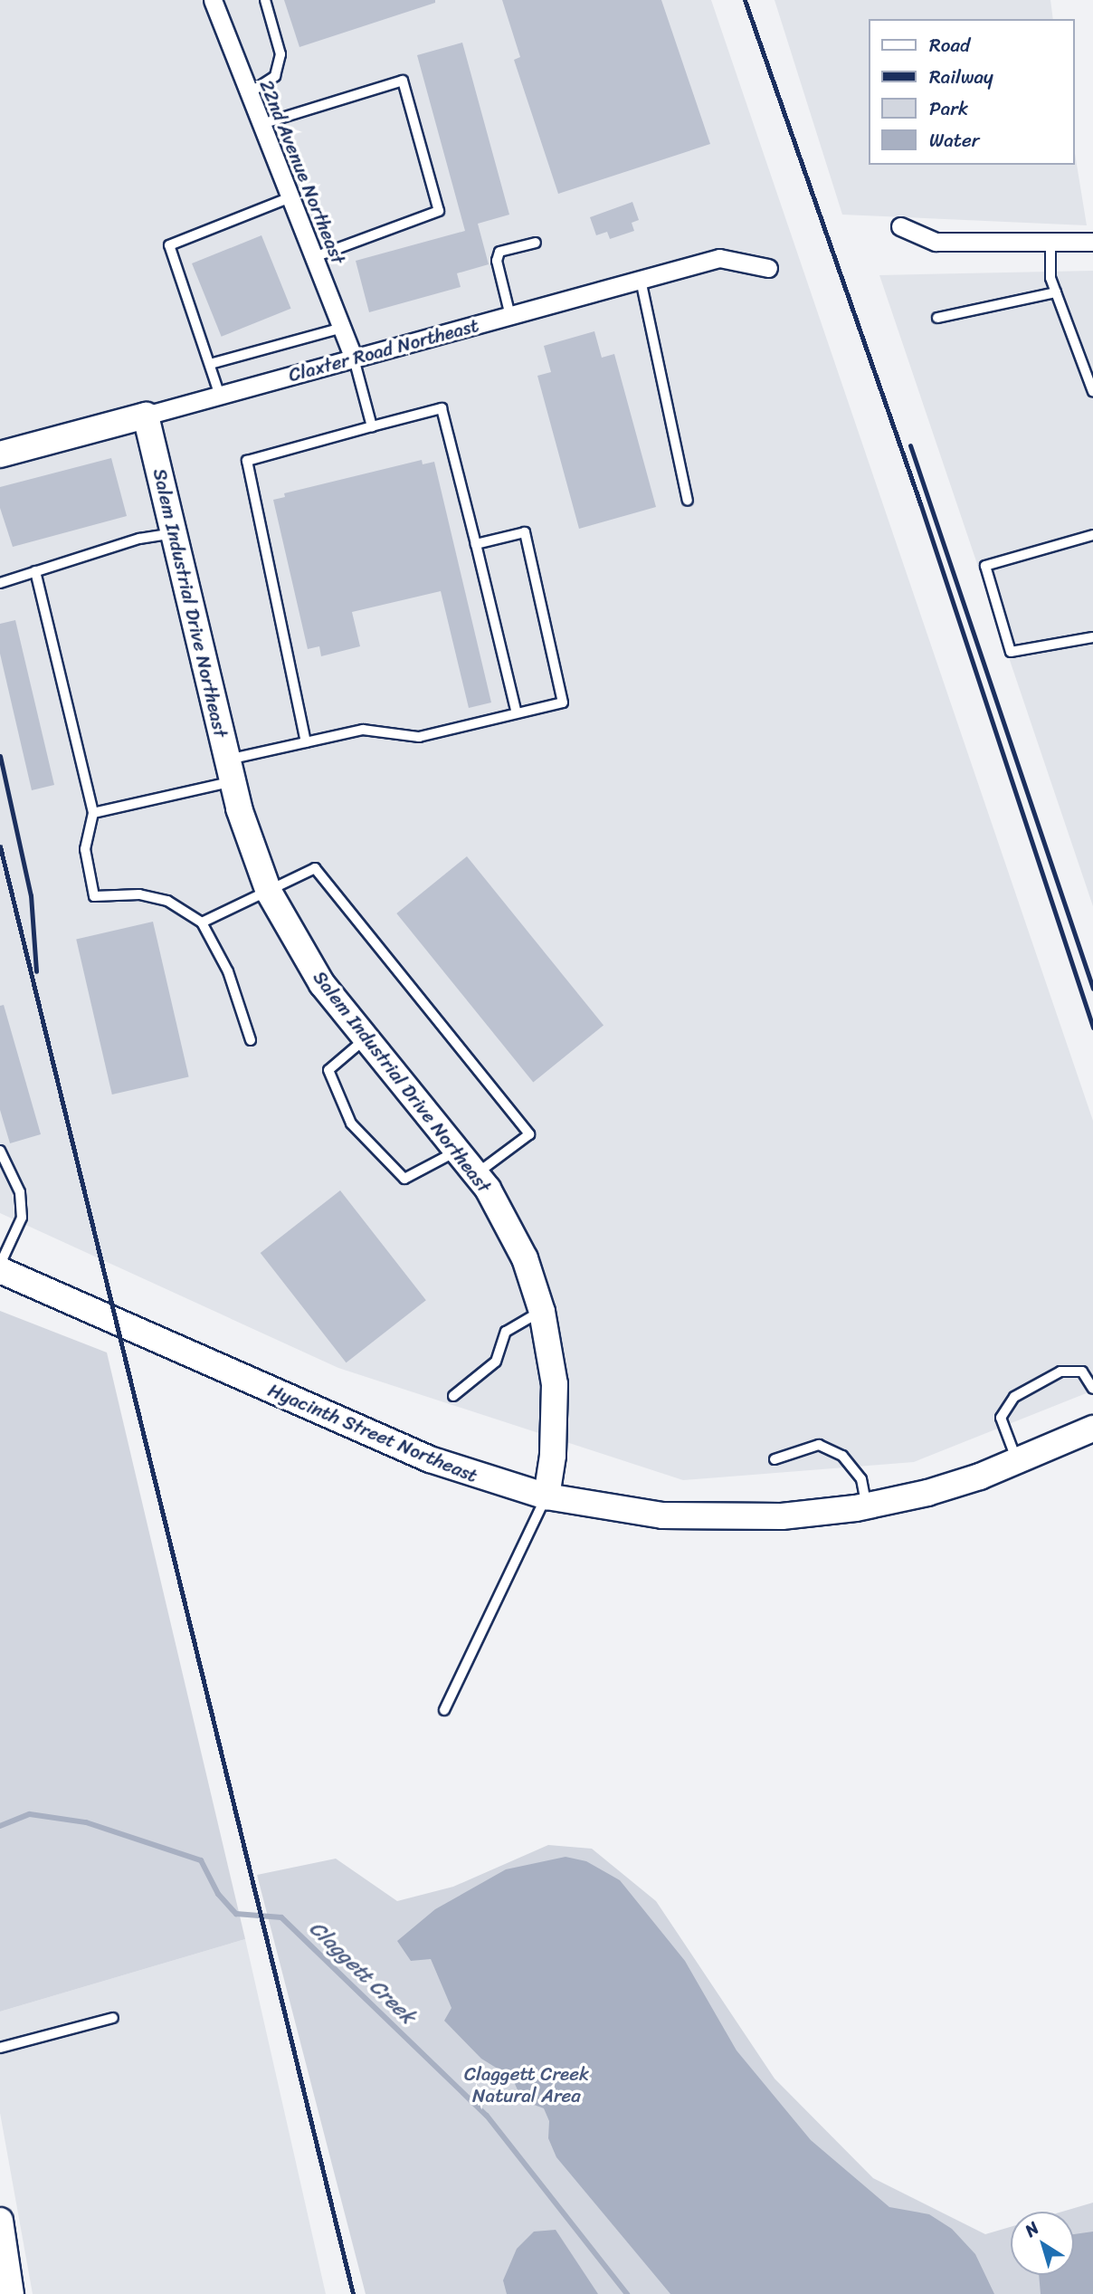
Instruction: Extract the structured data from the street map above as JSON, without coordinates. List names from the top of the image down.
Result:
{
  "streets": {
    "street": [
      "22nd Avenue Northeast",
      "Claxter Road Northeast",
      "Salem Industrial Drive Northeast",
      "Hyacinth Street Northeast"
    ]
  },
  "crossings": [
    ["22nd Avenue Northeast", "Claxter Road Northeast"],
    ["Claxter Road Northeast", "Salem Industrial Drive Northeast"],
    ["Salem Industrial Drive Northeast", "Hyacinth Street Northeast"]
  ],
  "water": ["Claggett Creek"],
  "parks": ["Claggett Creek Natural Area"],
  "legend": [
    "Road",
    "Railway",
    "Park",
    "Water"
  ],
  "north": "top left"
}
